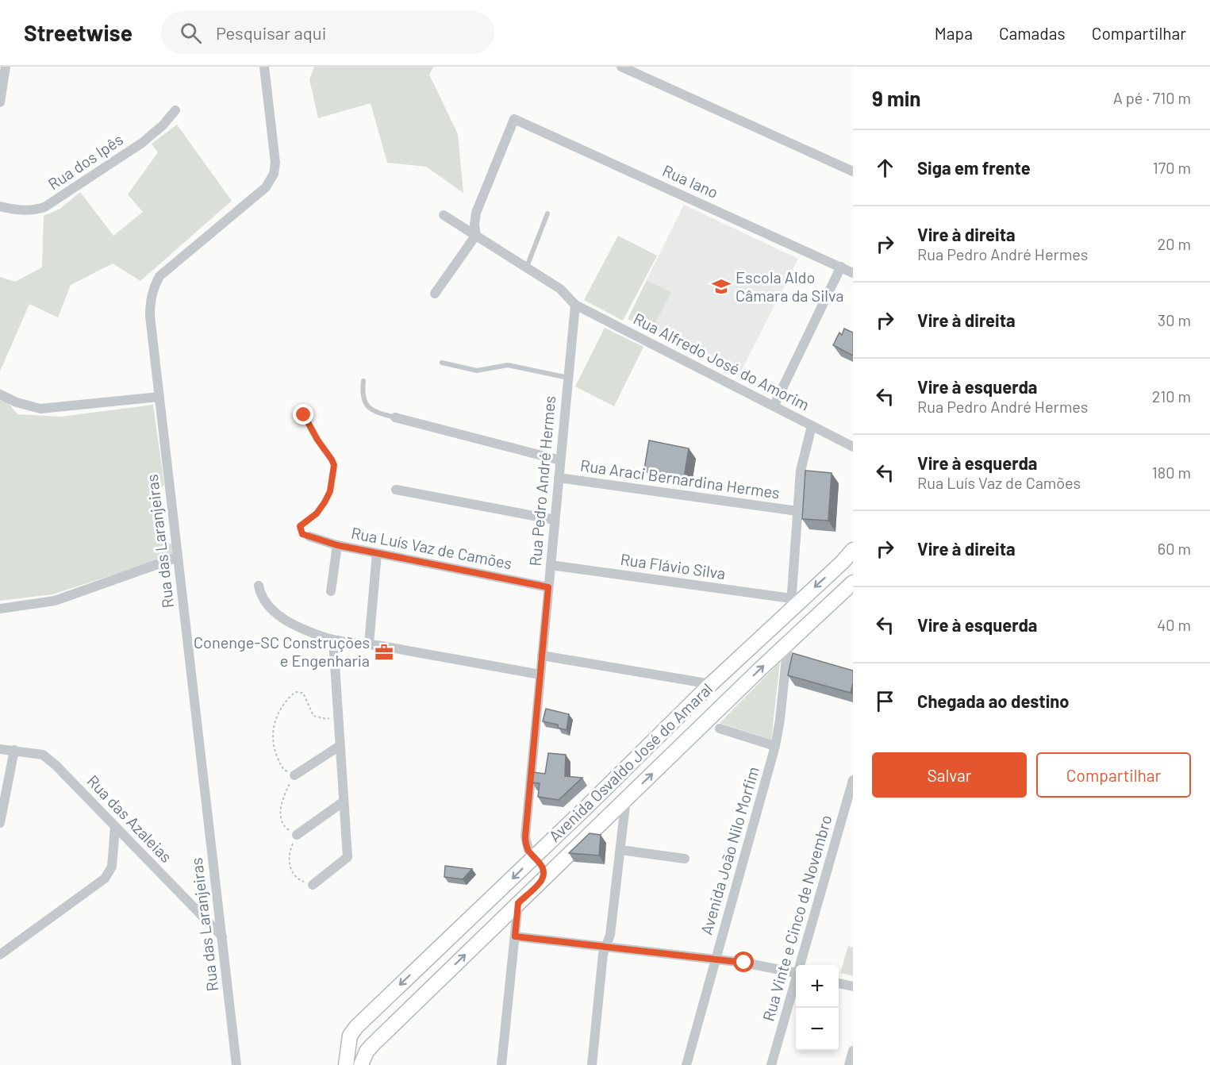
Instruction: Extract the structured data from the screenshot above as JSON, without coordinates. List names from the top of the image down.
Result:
{
  "streets": {
    "main road": ["Avenida Osvaldo José do Amaral"],
    "street": [
      "Rua dos Ipês",
      "Rua Iano",
      "Rua Alfredo José do Amorim",
      "Rua Araci Bernardina Hermes",
      "Rua Pedro André Hermes",
      "Rua das Laranjeiras",
      "Rua Luís Vaz de Camões",
      "Rua Flávio Silva",
      "Rua das Azaleias",
      "Avenida João Nilo Morfim",
      "Rua Vinte e Cinco de Novembro"
    ]
  },
  "crossings": [
    ["Rua Iano", "Rua Alfredo José do Amorim"],
    ["Rua Alfredo José do Amorim", "Rua Pedro André Hermes"],
    ["Rua Araci Bernardina Hermes", "Rua Pedro André Hermes"],
    ["Rua Pedro André Hermes", "Rua Luís Vaz de Camões"],
    ["Rua Pedro André Hermes", "Rua Flávio Silva"],
    ["Rua Pedro André Hermes", "Avenida Osvaldo José do Amaral"],
    ["Rua das Laranjeiras", "Rua das Azaleias"],
    ["Rua Flávio Silva", "Avenida Osvaldo José do Amaral"],
    ["Avenida Osvaldo José do Amaral", "Avenida João Nilo Morfim"]
  ],
  "places": {
    "school or university": ["Escola Aldo Câmara da Silva"],
    "office": ["Conenge-SC Construções e Engenharia"]
  },
  "page": {
    "header": "Streetwise",
    "search": "Pesquisar aqui",
    "nav": ["Mapa", "Camadas", "Compartilhar"],
    "heading": ["9 min", "A pé · 710 m"],
    "list": [
      ["Siga em frente", "170 m"],
      ["Vire à direita", "Rua Pedro André Hermes", "20 m"],
      ["Vire à direita", "30 m"],
      ["Vire à esquerda", "Rua Pedro André Hermes", "210 m"],
      ["Vire à esquerda", "Rua Luís Vaz de Camões", "180 m"],
      ["Vire à direita", "60 m"],
      ["Vire à esquerda", "40 m"],
      "Chegada ao destino"
    ],
    "buttons": ["Salvar", "Compartilhar"],
    "map_buttons": ["+", "−"]
  }
}
